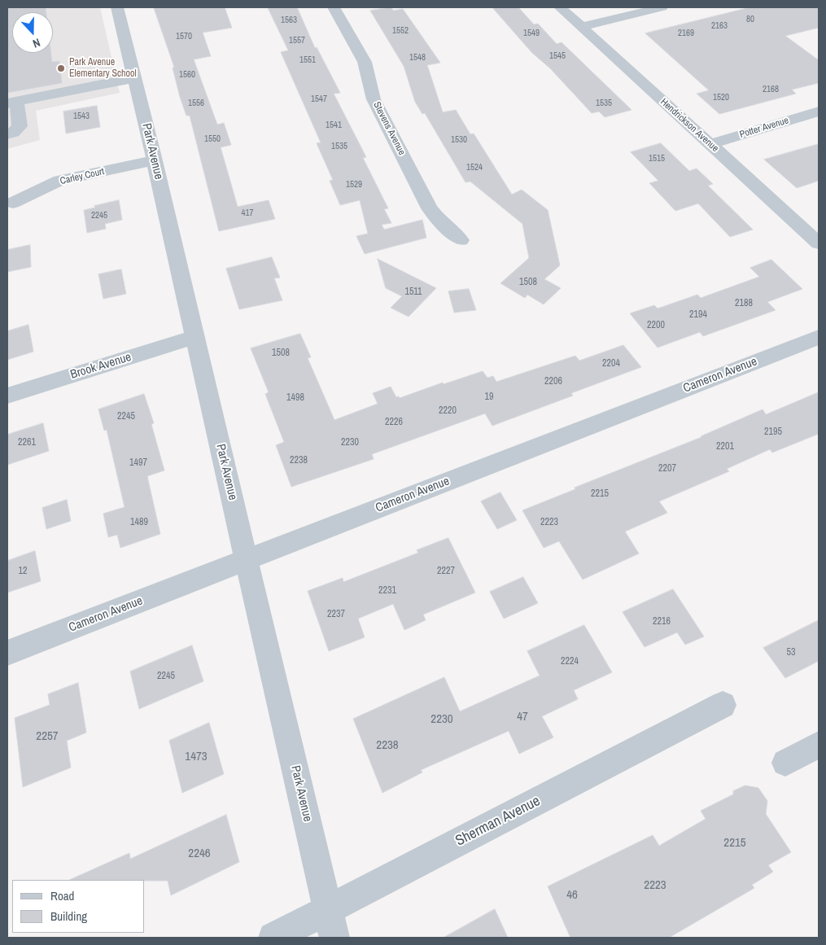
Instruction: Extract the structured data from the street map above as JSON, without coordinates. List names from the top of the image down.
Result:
{
  "streets": {
    "street": [
      "Hendrickson Avenue",
      "Potter Avenue",
      "Stevens Avenue",
      "Park Avenue",
      "Carley Court",
      "Brook Avenue",
      "Cameron Avenue",
      "Sherman Avenue"
    ]
  },
  "crossings": [
    ["Hendrickson Avenue", "Potter Avenue"],
    ["Park Avenue", "Carley Court"],
    ["Park Avenue", "Brook Avenue"],
    ["Park Avenue", "Cameron Avenue"],
    ["Park Avenue", "Sherman Avenue"]
  ],
  "places": ["Park Avenue Elementary School"],
  "house_numbers": [
    "80",
    "1563",
    "2163",
    "1552",
    "1549",
    "2169",
    "1570",
    "1557",
    "1545",
    "1548",
    "1551",
    "1560",
    "2168",
    "1520",
    "1547",
    "1556",
    "1535",
    "1543",
    "1541",
    "1550",
    "1530",
    "1535",
    "1515",
    "1524",
    "1529",
    "417",
    "2245",
    "1508",
    "1511",
    "2188",
    "2194",
    "2200",
    "1508",
    "2204",
    "2206",
    "19",
    "1498",
    "2220",
    "2245",
    "2226",
    "2195",
    "2261",
    "2230",
    "2201",
    "2238",
    "1497",
    "2207",
    "2215",
    "1489",
    "2223",
    "12",
    "2227",
    "2231",
    "2237",
    "2216",
    "53",
    "2224",
    "2245",
    "47",
    "2230",
    "2257",
    "2238",
    "1473",
    "2215",
    "2246",
    "2223",
    "46"
  ],
  "legend": ["Road", "Building"],
  "north": "bottom"
}
